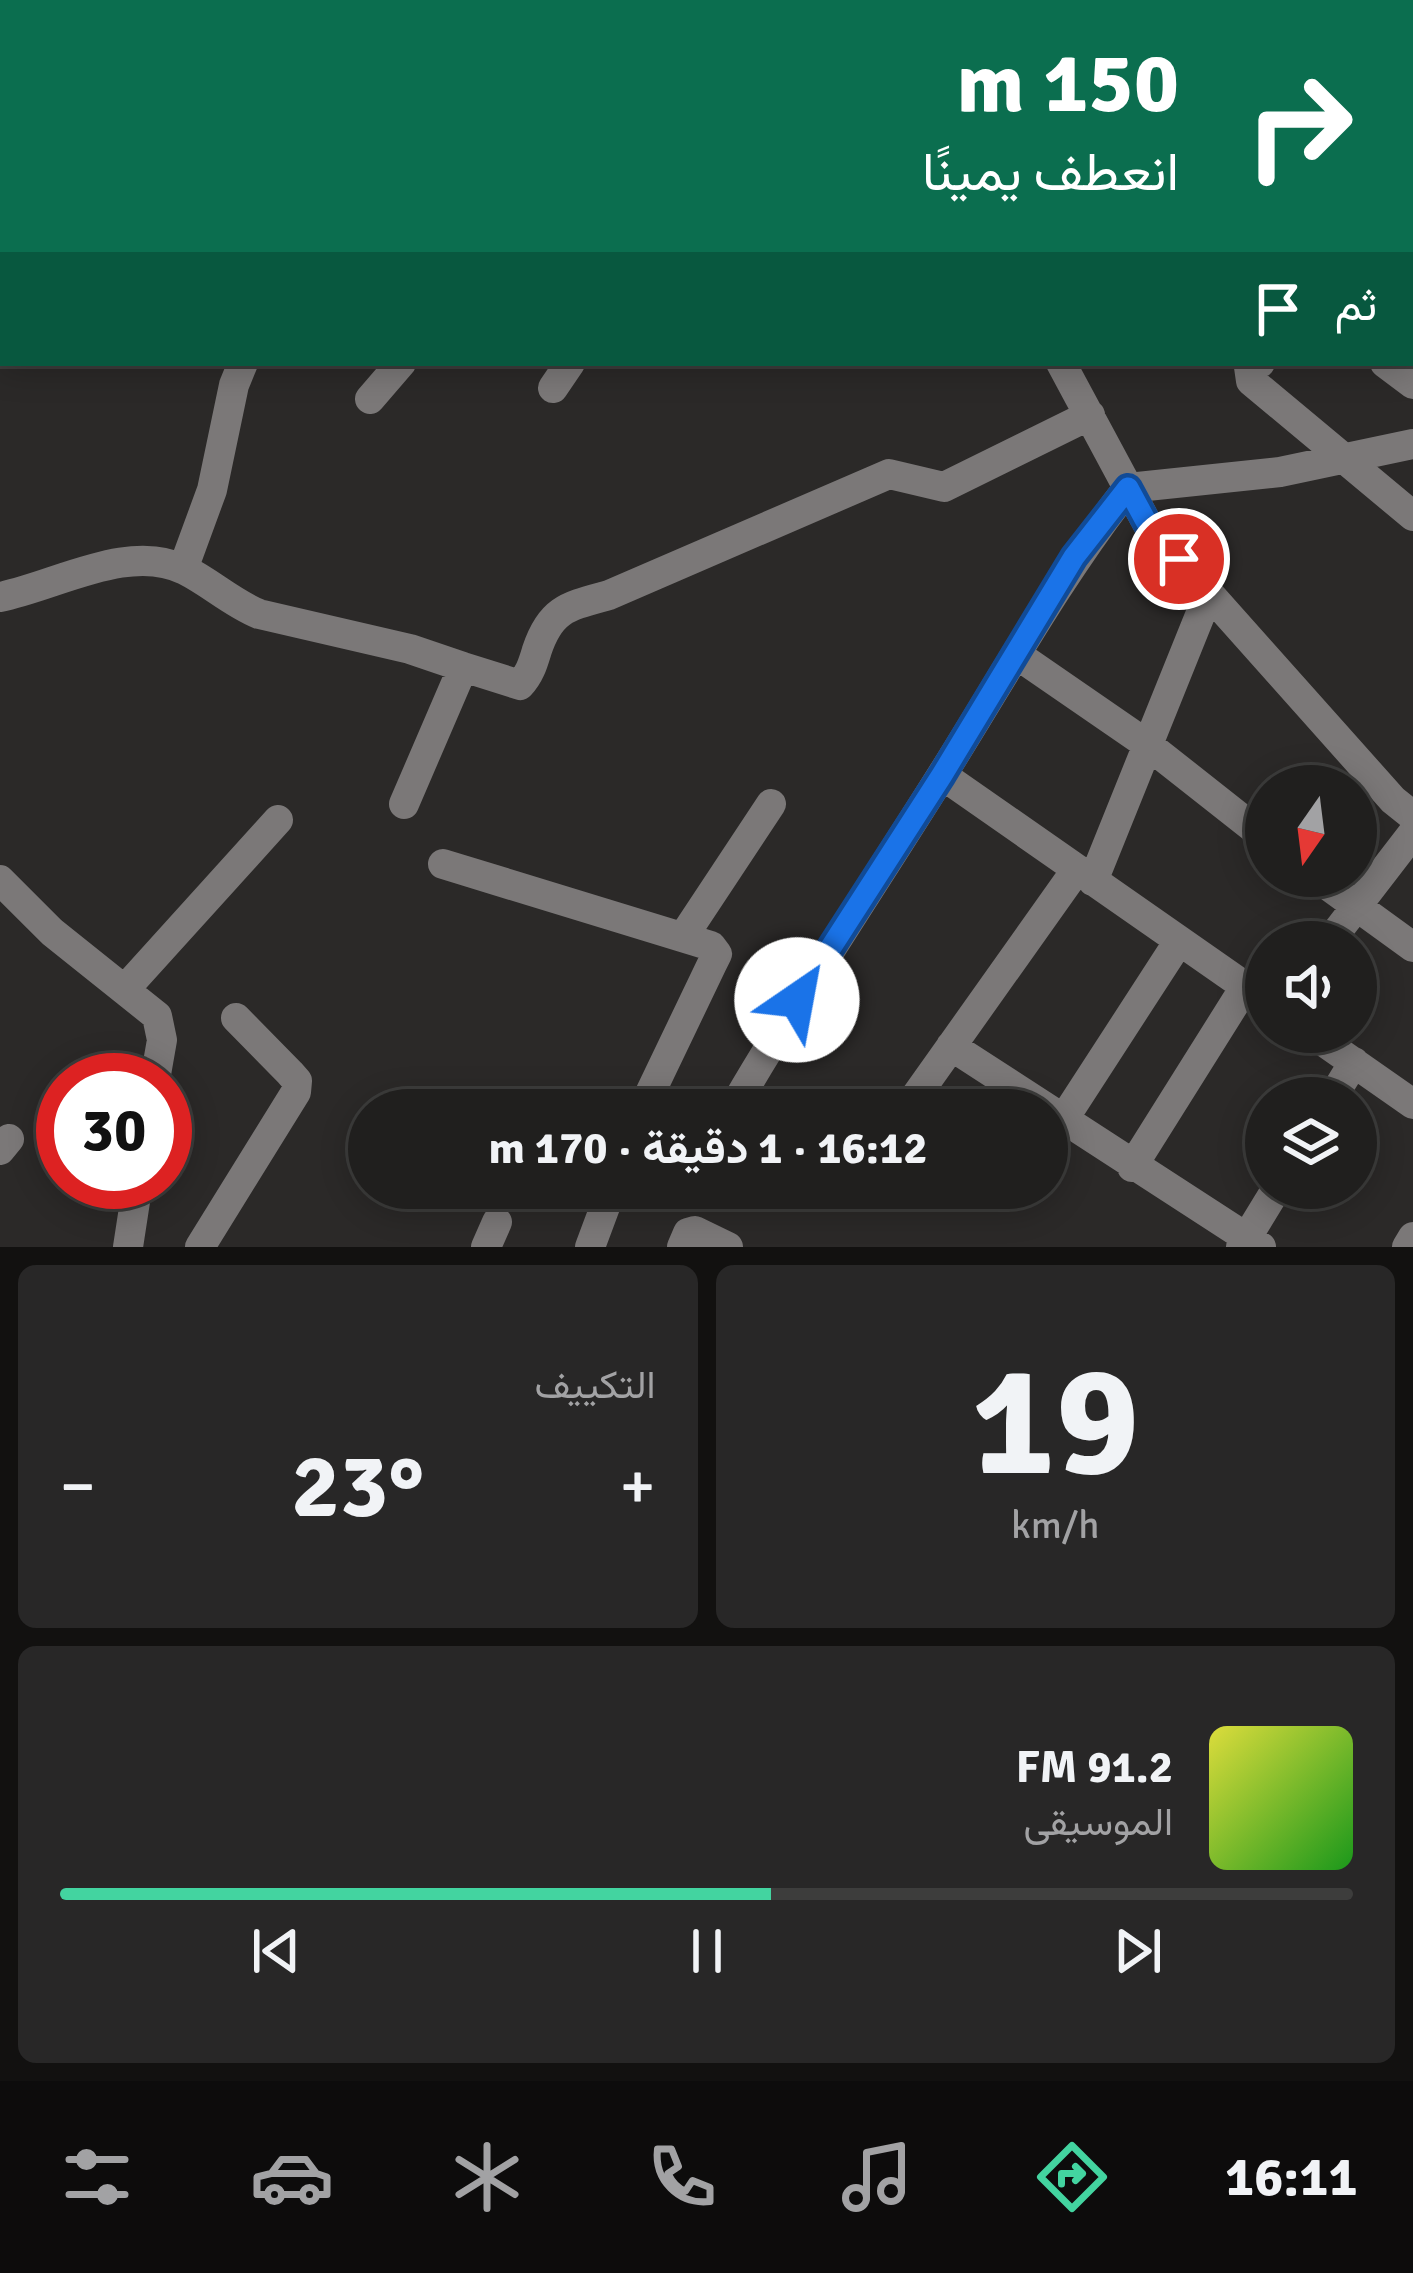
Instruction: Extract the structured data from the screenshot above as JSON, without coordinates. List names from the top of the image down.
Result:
{
  "north": "bottom",
  "page": {
    "turn": ["150 m", "انعطف يمينًا"],
    "then": "ثم",
    "limit": "30",
    "trip": "16:12 · 1 دقيقة · 170 m",
    "tile": [
      ["19", "km/h"],
      "التكييف"
    ],
    "heat": ["−", "23°", "+"],
    "song": ["91.2 FM", "الموسيقى"],
    "tabs": "16:11"
  }
}
